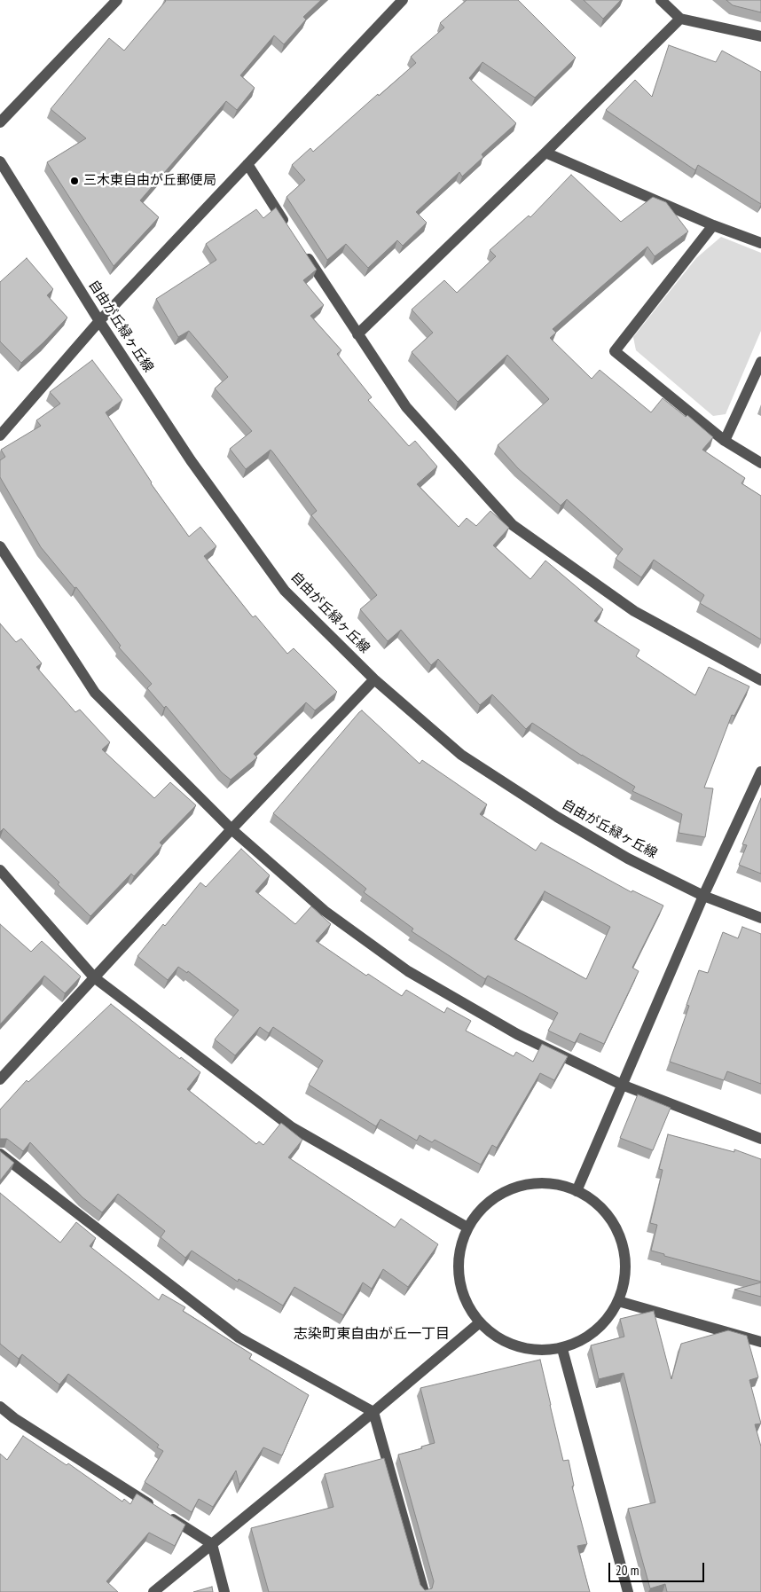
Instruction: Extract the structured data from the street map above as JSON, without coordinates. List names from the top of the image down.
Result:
{
  "streets": {
    "street": ["自由が丘緑ヶ丘線"]
  },
  "districts": ["志染町東自由が丘一丁目"],
  "places": ["三木東自由が丘郵便局"],
  "scale_bar": "20 m"
}
